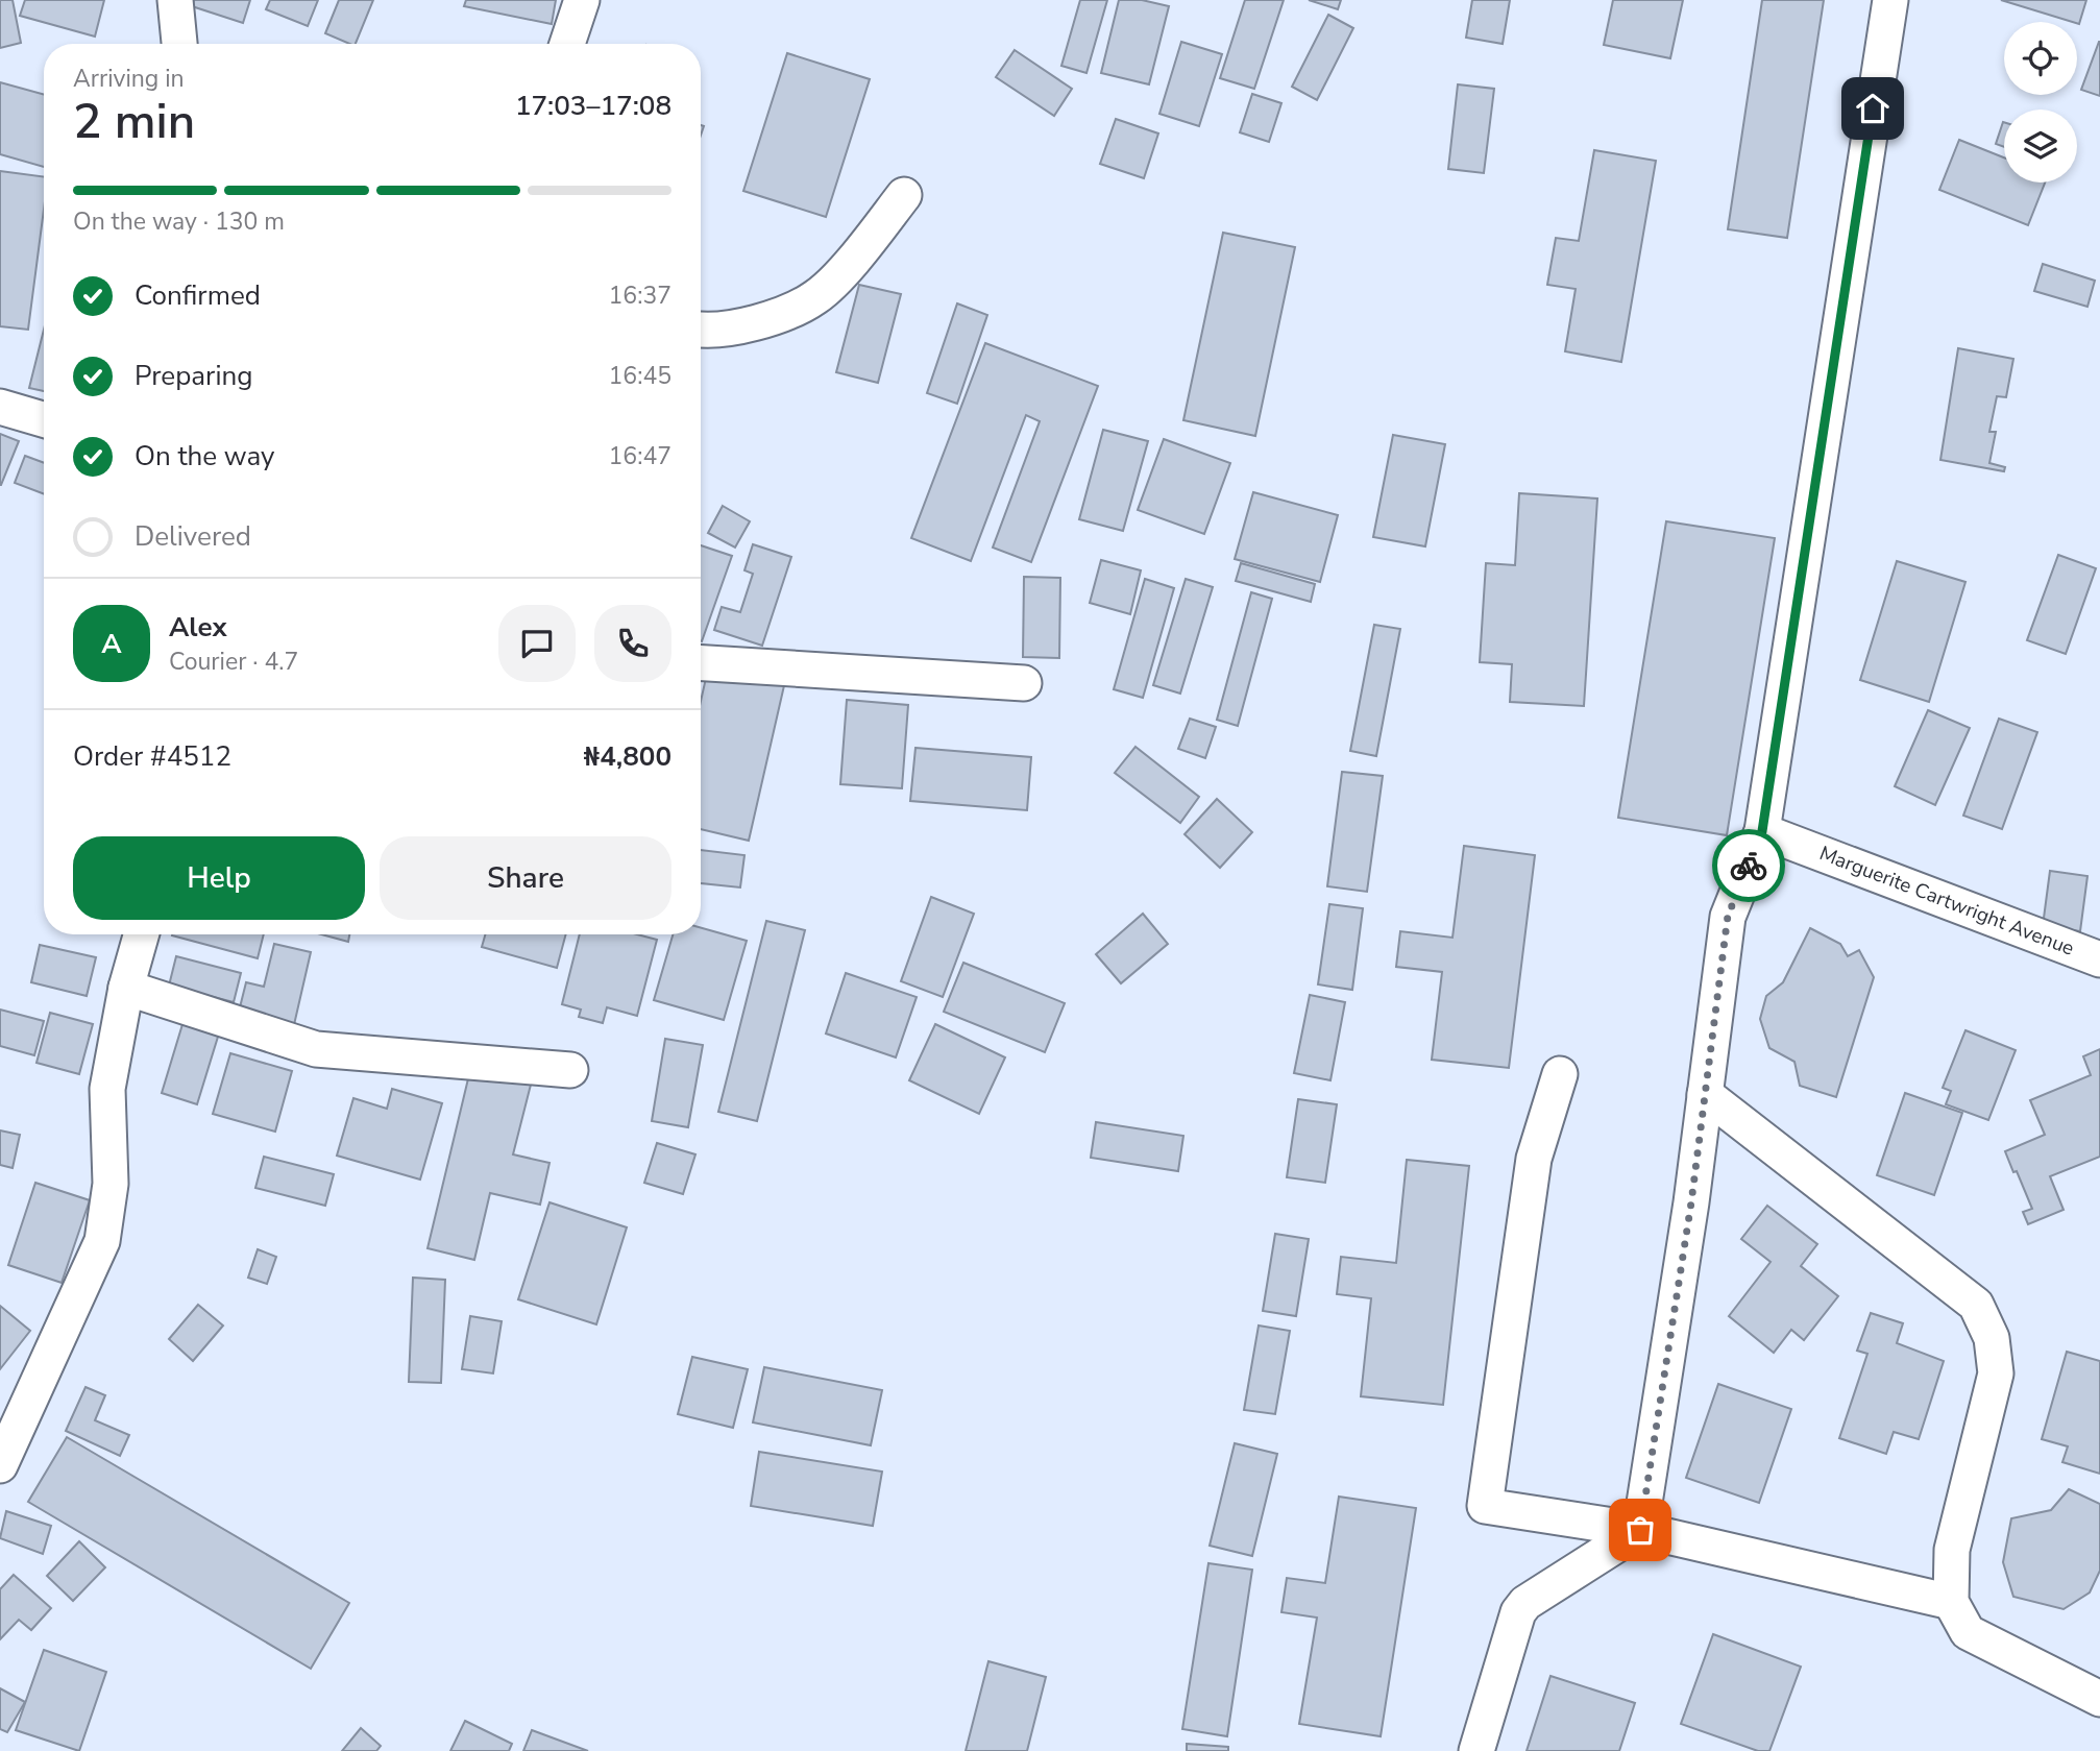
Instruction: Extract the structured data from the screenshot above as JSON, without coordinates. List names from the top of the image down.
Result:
{
  "streets": {
    "street": ["Marguerite Cartwright Avenue"]
  },
  "page": {
    "heading": ["2 min", "Arriving in", "17:03–17:08"],
    "panel": [
      "Alex",
      "Courier · 4.7",
      "Order #4512",
      "₦4,800"
    ],
    "bar": "On the way · 130 m",
    "list": [
      ["Confirmed", "16:37"],
      ["Preparing", "16:45"],
      ["On the way", "16:47"],
      "Delivered"
    ],
    "round": "A",
    "buttons": ["Help", "Share"]
  }
}
